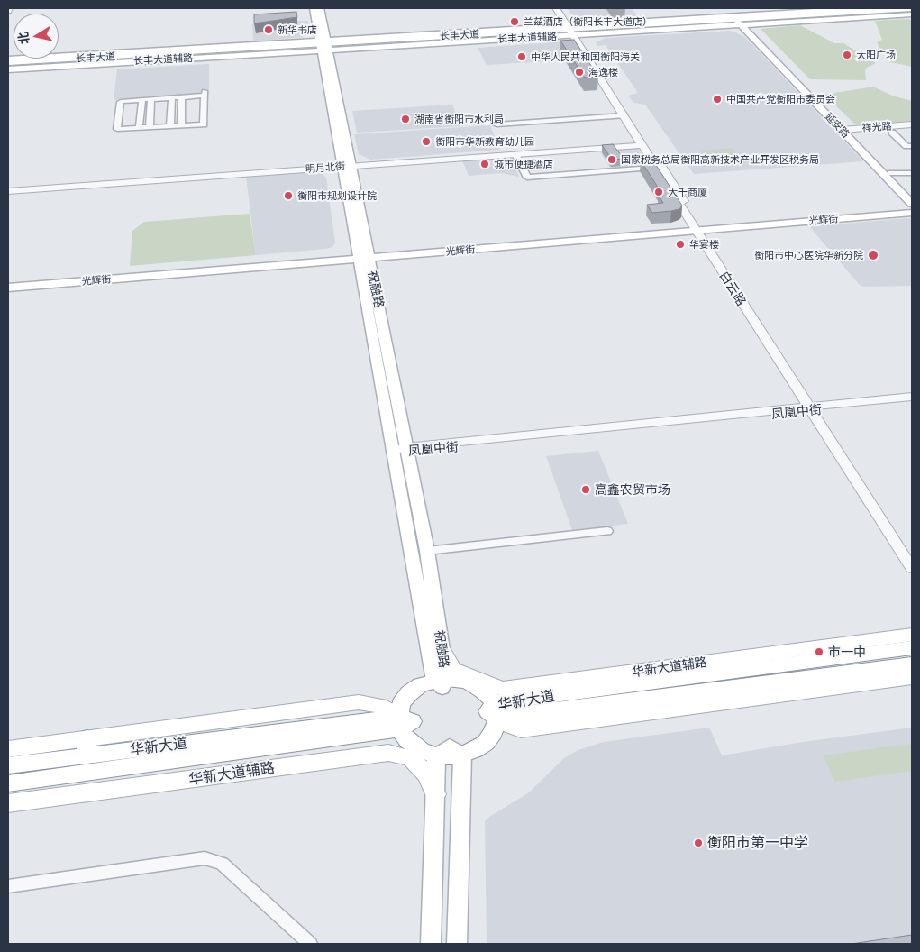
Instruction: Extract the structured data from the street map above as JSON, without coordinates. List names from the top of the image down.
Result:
{
  "streets": {
    "main road": [
      "长丰大道",
      "长丰大道辅路",
      "延安路",
      "光辉街",
      "祝融路",
      "华新大道辅路",
      "华新大道"
    ],
    "street": [
      "祥光路",
      "明月北街",
      "白云路",
      "凤凰中街"
    ]
  },
  "crossings": [
    ["长丰大道", "长丰大道辅路"],
    ["长丰大道", "延安路"],
    ["长丰大道", "白云路"],
    ["长丰大道", "祝融路"],
    ["长丰大道辅路", "祝融路"],
    ["延安路", "祥光路"],
    ["明月北街", "白云路"],
    ["明月北街", "祝融路"],
    ["光辉街", "白云路"],
    ["光辉街", "祝融路"],
    ["白云路", "凤凰中街"],
    ["祝融路", "凤凰中街"],
    ["祝融路", "华新大道辅路"],
    ["祝融路", "华新大道"]
  ],
  "places": [
    "兰兹酒店（衡阳长丰大道店）",
    "新华书店",
    "太阳广场",
    "中华人民共和国衡阳海关",
    "海逸楼",
    "中国共产党衡阳市委员会",
    "湖南省衡阳市水利局",
    "衡阳市华新教育幼儿园",
    "国家税务总局衡阳高新技术产业开发区税务局",
    "城市便捷酒店",
    "大千商厦",
    "衡阳市规划设计院",
    "华宴楼",
    "衡阳市中心医院华新分院",
    "高鑫农贸市场",
    "市一中",
    "衡阳市第一中学"
  ],
  "north": "left"
}
